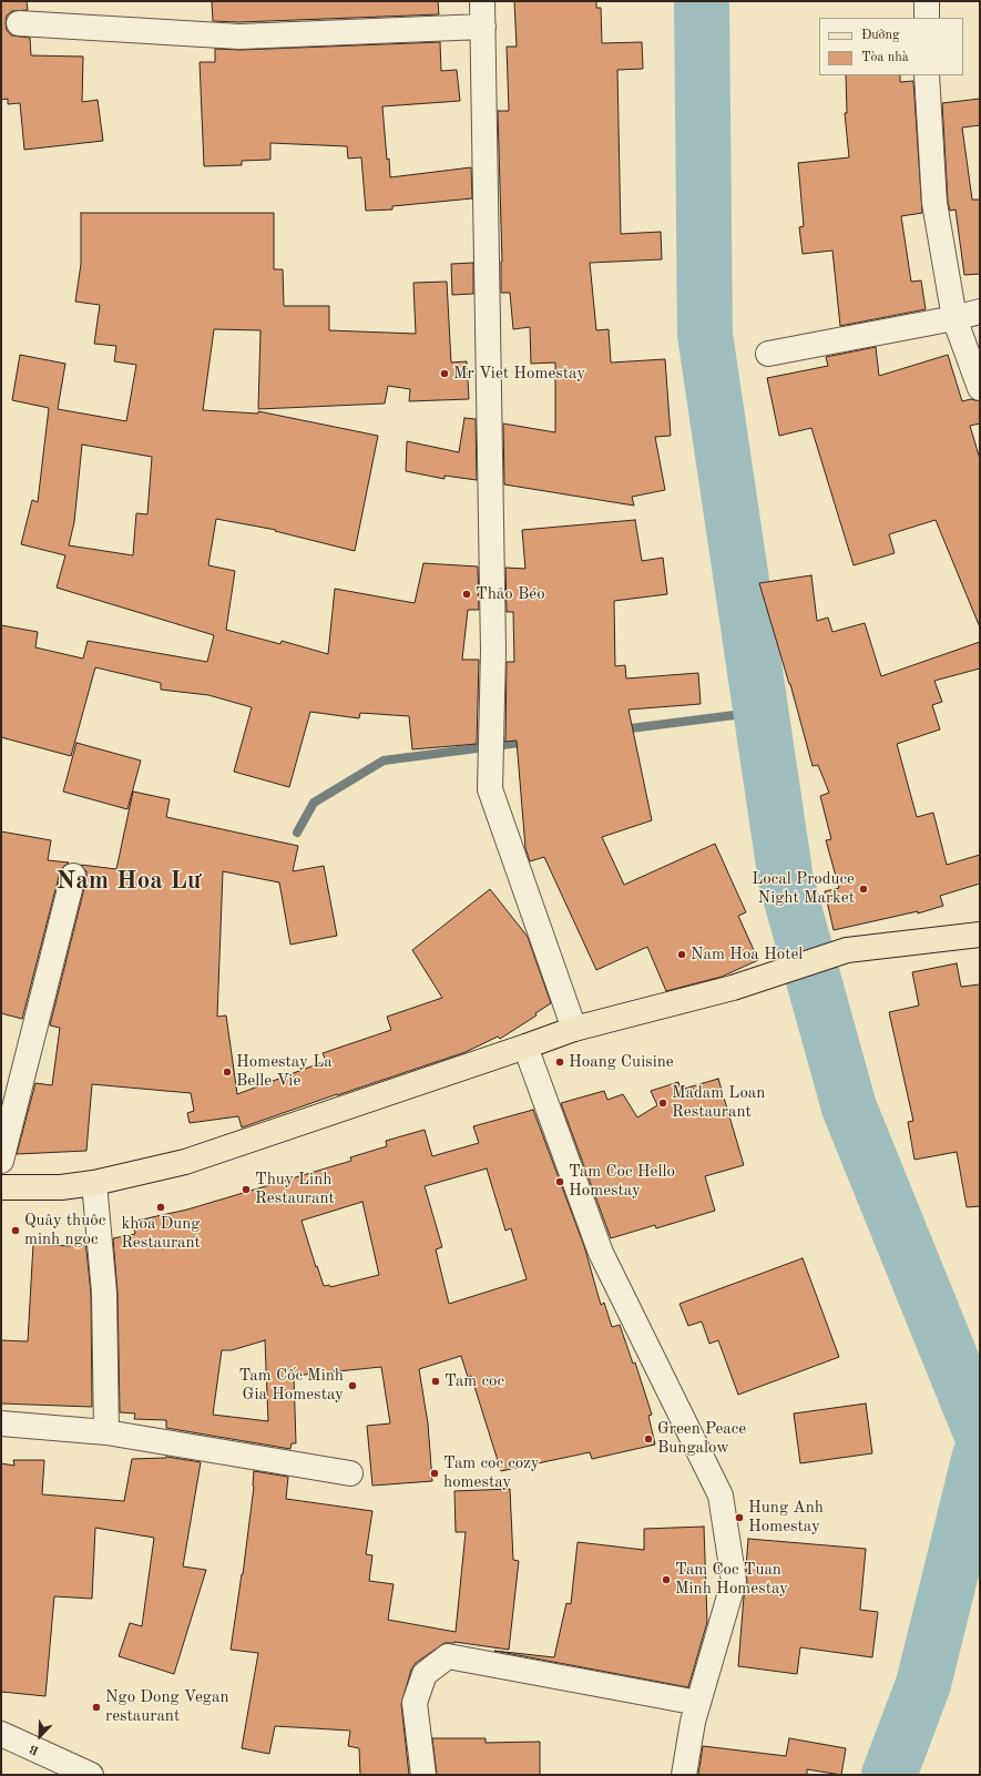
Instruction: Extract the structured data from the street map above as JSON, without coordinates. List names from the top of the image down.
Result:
{
  "districts": ["Nam Hoa Lư"],
  "places": [
    "Mr Viet Homestay",
    "Thảo Béo",
    "Local Produce Night Market",
    "Nam Hoa Hotel",
    "Hoang Cuisine",
    "Homestay La Belle Vie",
    "Madam Loan Restaurant",
    "Tam Coc Hello Homestay",
    "Thuy Linh Restaurant",
    "khoa Dung Restaurant",
    "Quây thuôc minh ngoc",
    "Tam coc",
    "Tam Cốc Minh Gia Homestay",
    "Green Peace Bungalow",
    "Tam coc cozy homestay",
    "Hung Anh Homestay",
    "Tam Coc Tuan Minh Homestay",
    "Ngo Dong Vegan restaurant"
  ],
  "legend": ["Đường", "Tòa nhà"],
  "north": "bottom left"
}
